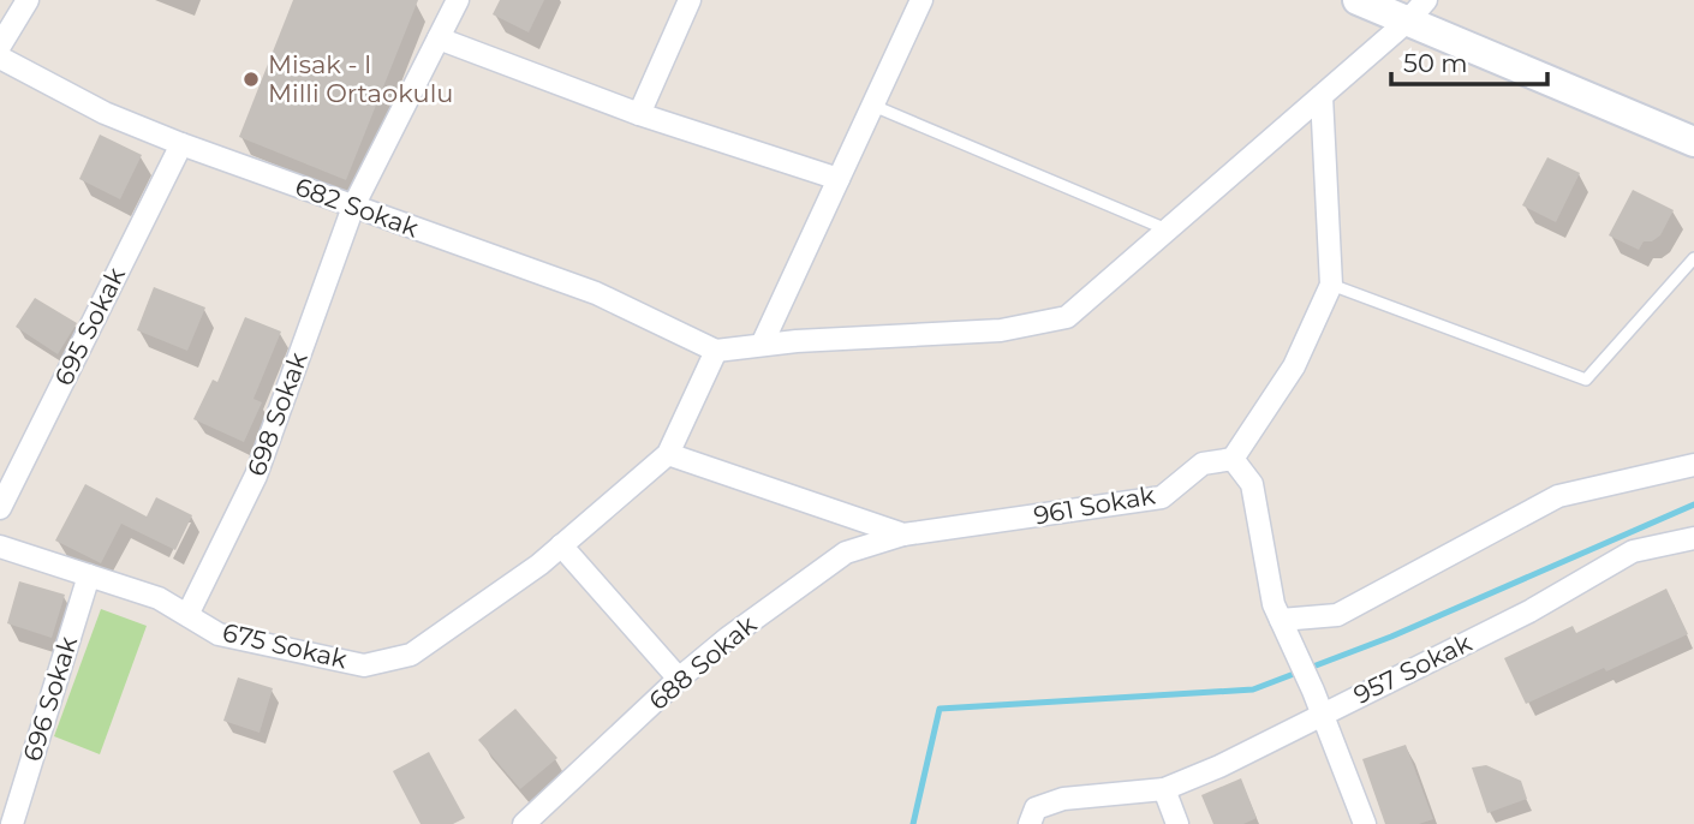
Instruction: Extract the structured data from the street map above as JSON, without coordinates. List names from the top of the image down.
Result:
{
  "streets": {
    "street": [
      "682 Sokak",
      "695 Sokak",
      "698 Sokak",
      "961 Sokak",
      "675 Sokak",
      "688 Sokak",
      "957 Sokak",
      "696 Sokak"
    ]
  },
  "crossings": [
    ["682 Sokak", "695 Sokak"],
    ["682 Sokak", "698 Sokak"],
    ["698 Sokak", "675 Sokak"],
    ["961 Sokak", "675 Sokak"],
    ["961 Sokak", "688 Sokak"],
    ["675 Sokak", "696 Sokak"]
  ],
  "places": ["Misak - I Milli Ortaokulu"],
  "scale_bar": "50 m"
}
